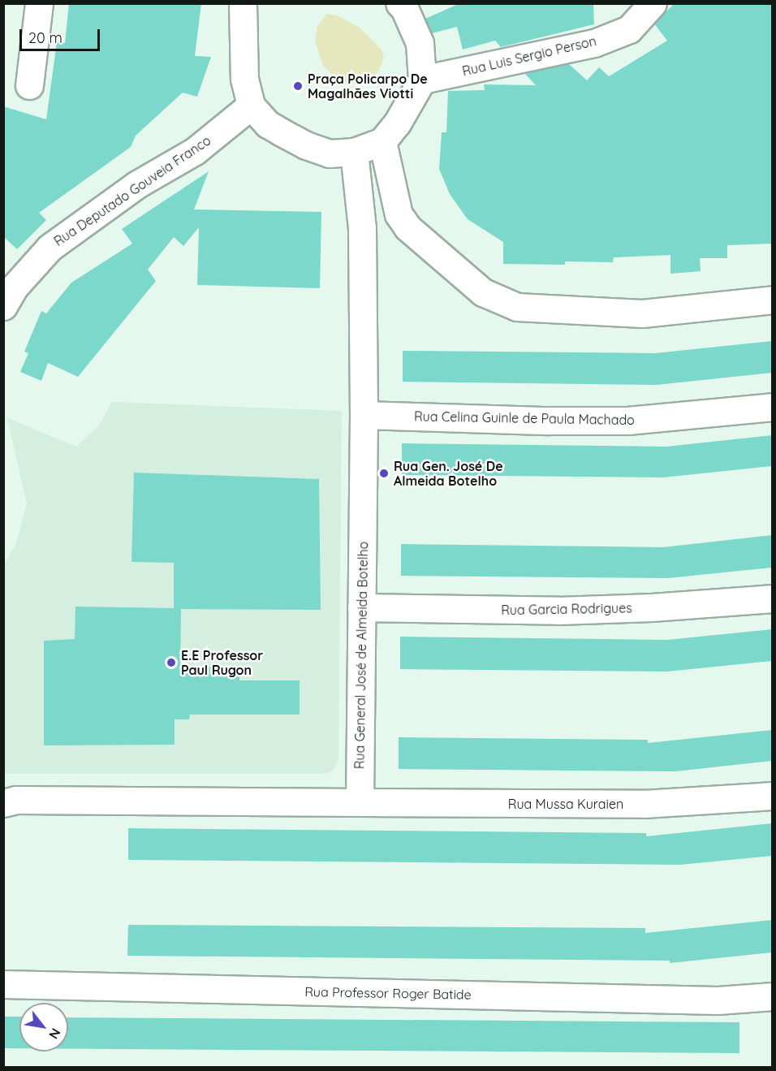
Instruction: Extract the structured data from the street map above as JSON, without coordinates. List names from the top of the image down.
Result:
{
  "streets": {
    "street": [
      "Rua Luis Sergio Person",
      "Rua Deputado Gouveia Franco",
      "Rua Celina Guinle de Paula Machado",
      "Rua Garcia Rodrigues",
      "Rua General José de Almeida Botelho",
      "Rua Mussa Kuraien",
      "Rua Professor Roger Batide"
    ]
  },
  "crossings": [
    ["Rua Celina Guinle de Paula Machado", "Rua General José de Almeida Botelho"],
    ["Rua Garcia Rodrigues", "Rua General José de Almeida Botelho"],
    ["Rua General José de Almeida Botelho", "Rua Mussa Kuraien"]
  ],
  "places": ["Praça Policarpo De Magalhães Viotti", "Rua Gen. José De Almeida Botelho", "E.E Professor Paul Rugon"],
  "scale_bar": "20 m",
  "north": "bottom right"
}
